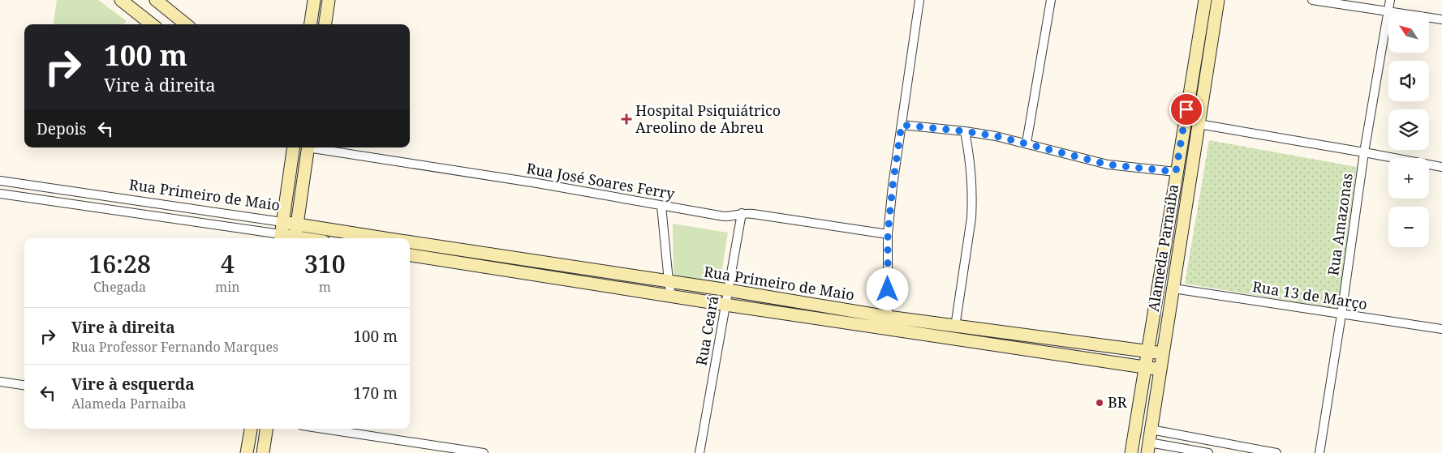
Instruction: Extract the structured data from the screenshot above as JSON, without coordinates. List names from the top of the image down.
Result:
{
  "streets": {
    "street": [
      "Rua José Soares Ferry",
      "Rua Primeiro de Maio",
      "Rua Amazonas",
      "Alameda Parnaíba",
      "Rua 13 de Março",
      "Rua Ceará"
    ]
  },
  "crossings": [
    ["Rua José Soares Ferry", "Rua Ceará"],
    ["Rua Primeiro de Maio", "Alameda Parnaíba"],
    ["Rua Primeiro de Maio", "Rua Ceará"],
    ["Rua Amazonas", "Rua 13 de Março"],
    ["Alameda Parnaíba", "Rua 13 de Março"]
  ],
  "places": {
    "health": ["Hospital Psiquiátrico Areolino de Abreu"],
    "other": ["BR"]
  },
  "north": "top left",
  "page": {
    "map_buttons": ["+", "−"],
    "turn": ["100 m", "Vire à direita"],
    "then": "Depois",
    "eta": [
      "16:28",
      "Chegada",
      "4",
      "min",
      "310",
      "m"
    ],
    "list": [
      {
        "name": "Vire à direita",
        "note": "Rua Professor Fernando Marques",
        "value": "100 m"
      },
      {
        "name": "Vire à esquerda",
        "note": "Alameda Parnaiba",
        "value": "170 m"
      }
    ]
  }
}
